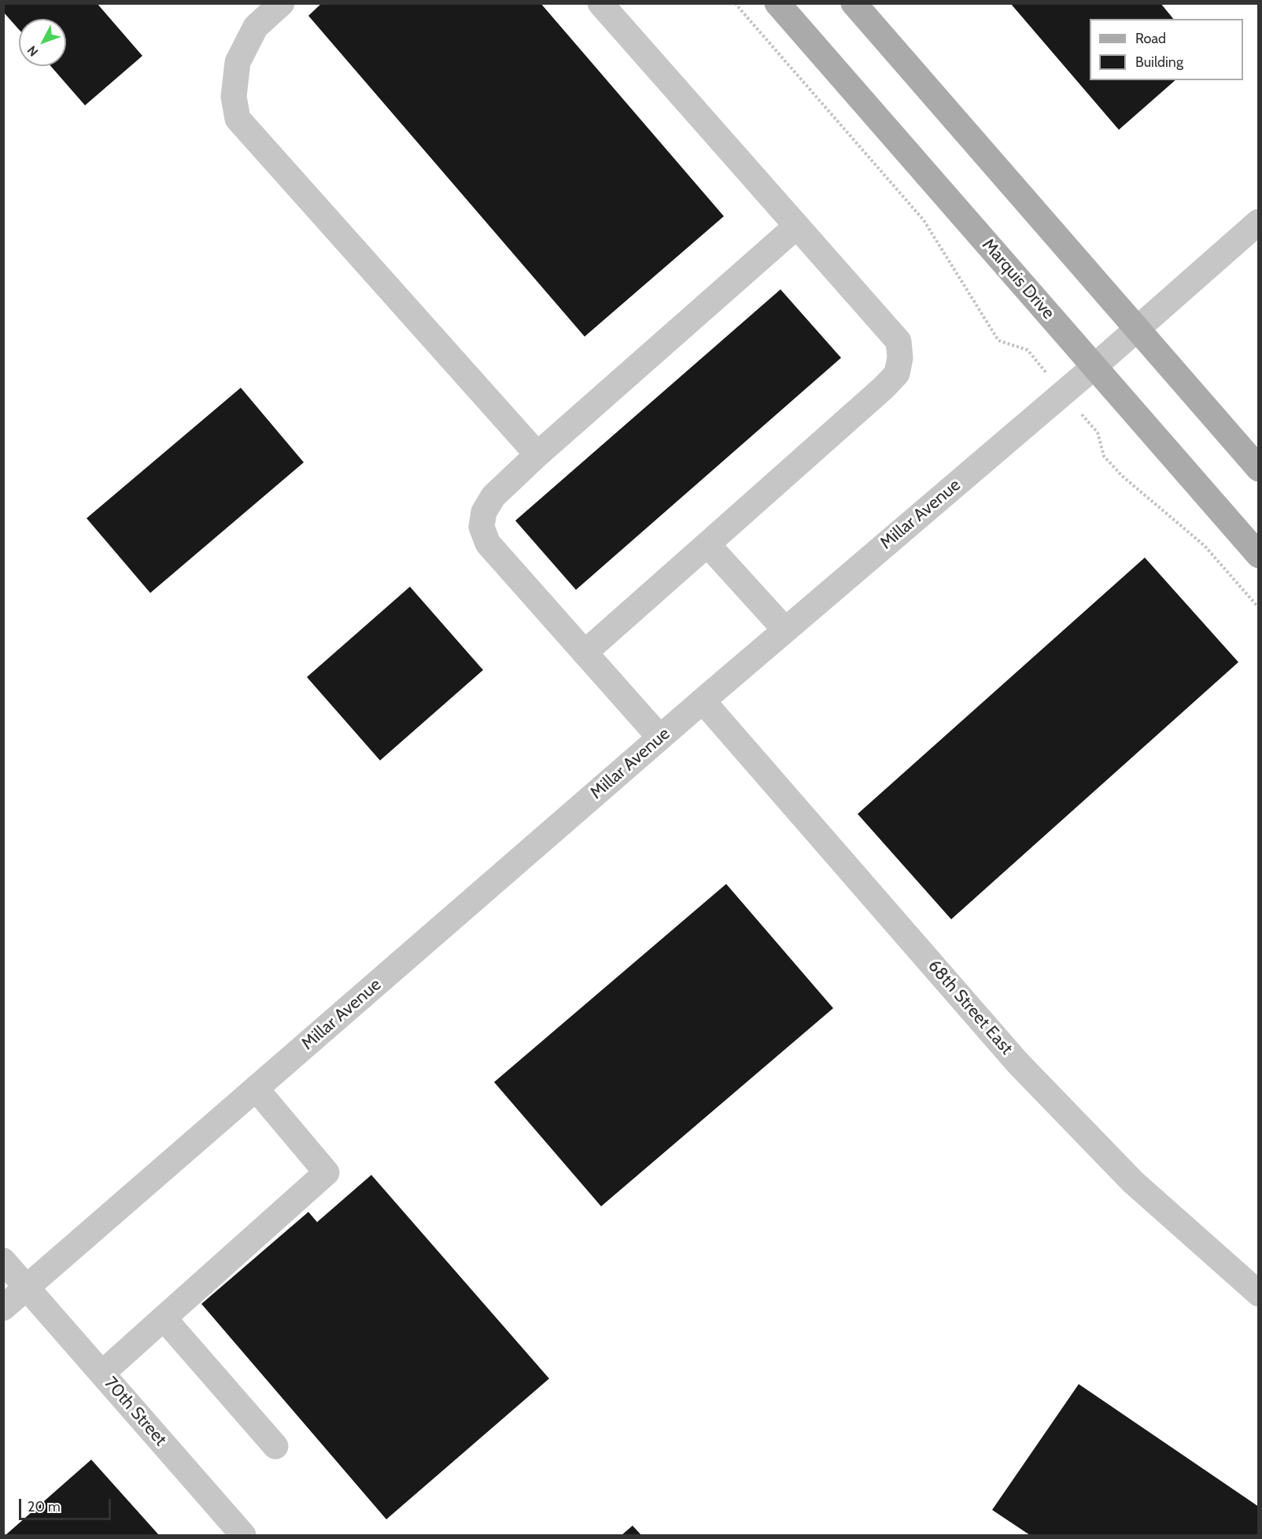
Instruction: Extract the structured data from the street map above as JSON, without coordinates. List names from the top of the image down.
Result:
{
  "streets": {
    "main road": ["Marquis Drive"],
    "street": ["Millar Avenue", "68th Street East", "70th Street"]
  },
  "crossings": [
    ["Marquis Drive", "Millar Avenue"],
    ["Millar Avenue", "68th Street East"],
    ["Millar Avenue", "70th Street"]
  ],
  "legend": ["Road", "Building"],
  "scale_bar": "20 m",
  "north": "bottom left"
}
